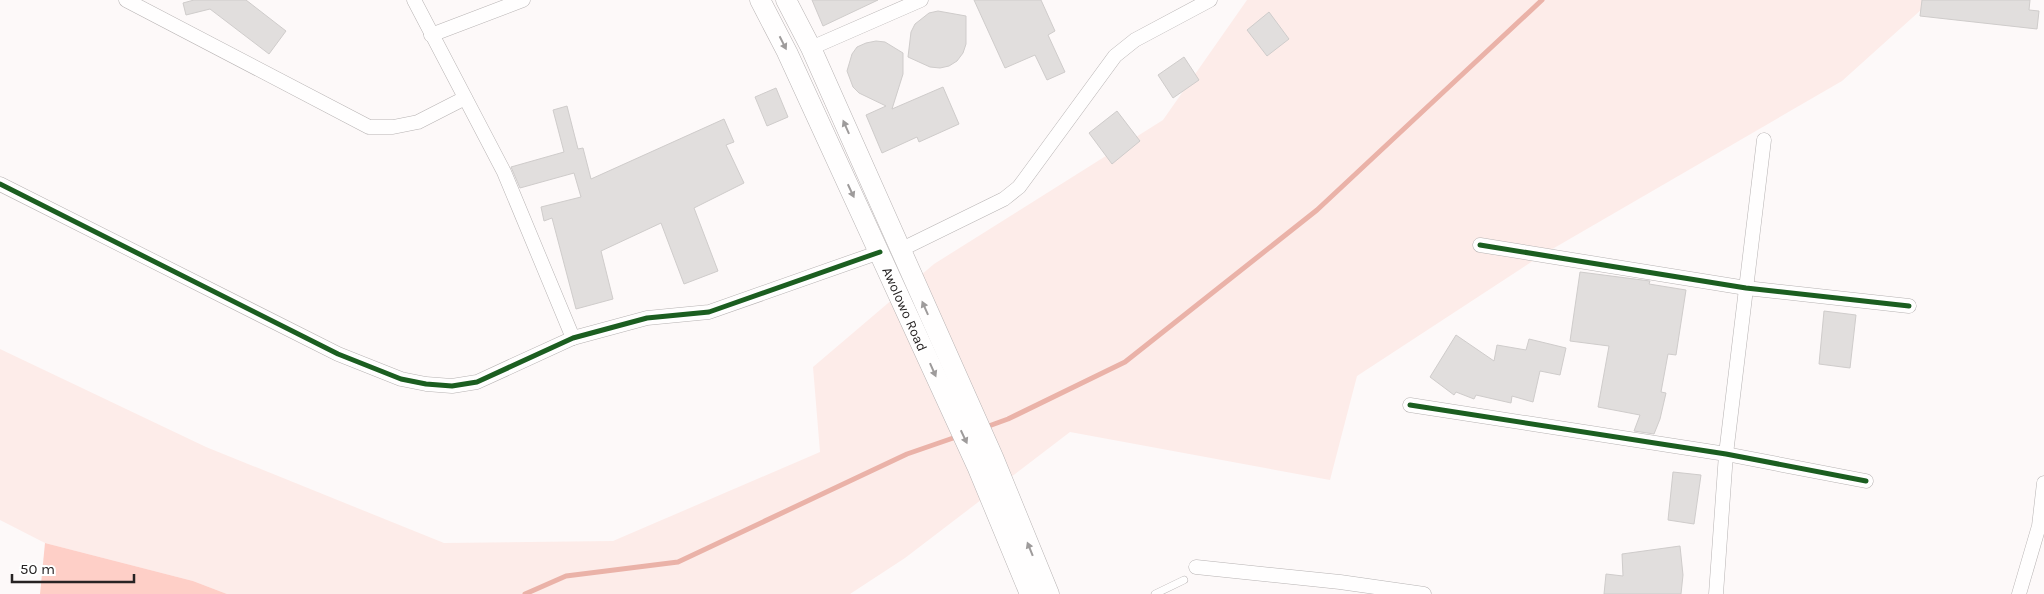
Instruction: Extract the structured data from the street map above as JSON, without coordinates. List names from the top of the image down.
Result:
{
  "streets": {
    "main road": ["Awolowo Road"]
  },
  "scale_bar": "50 m"
}
